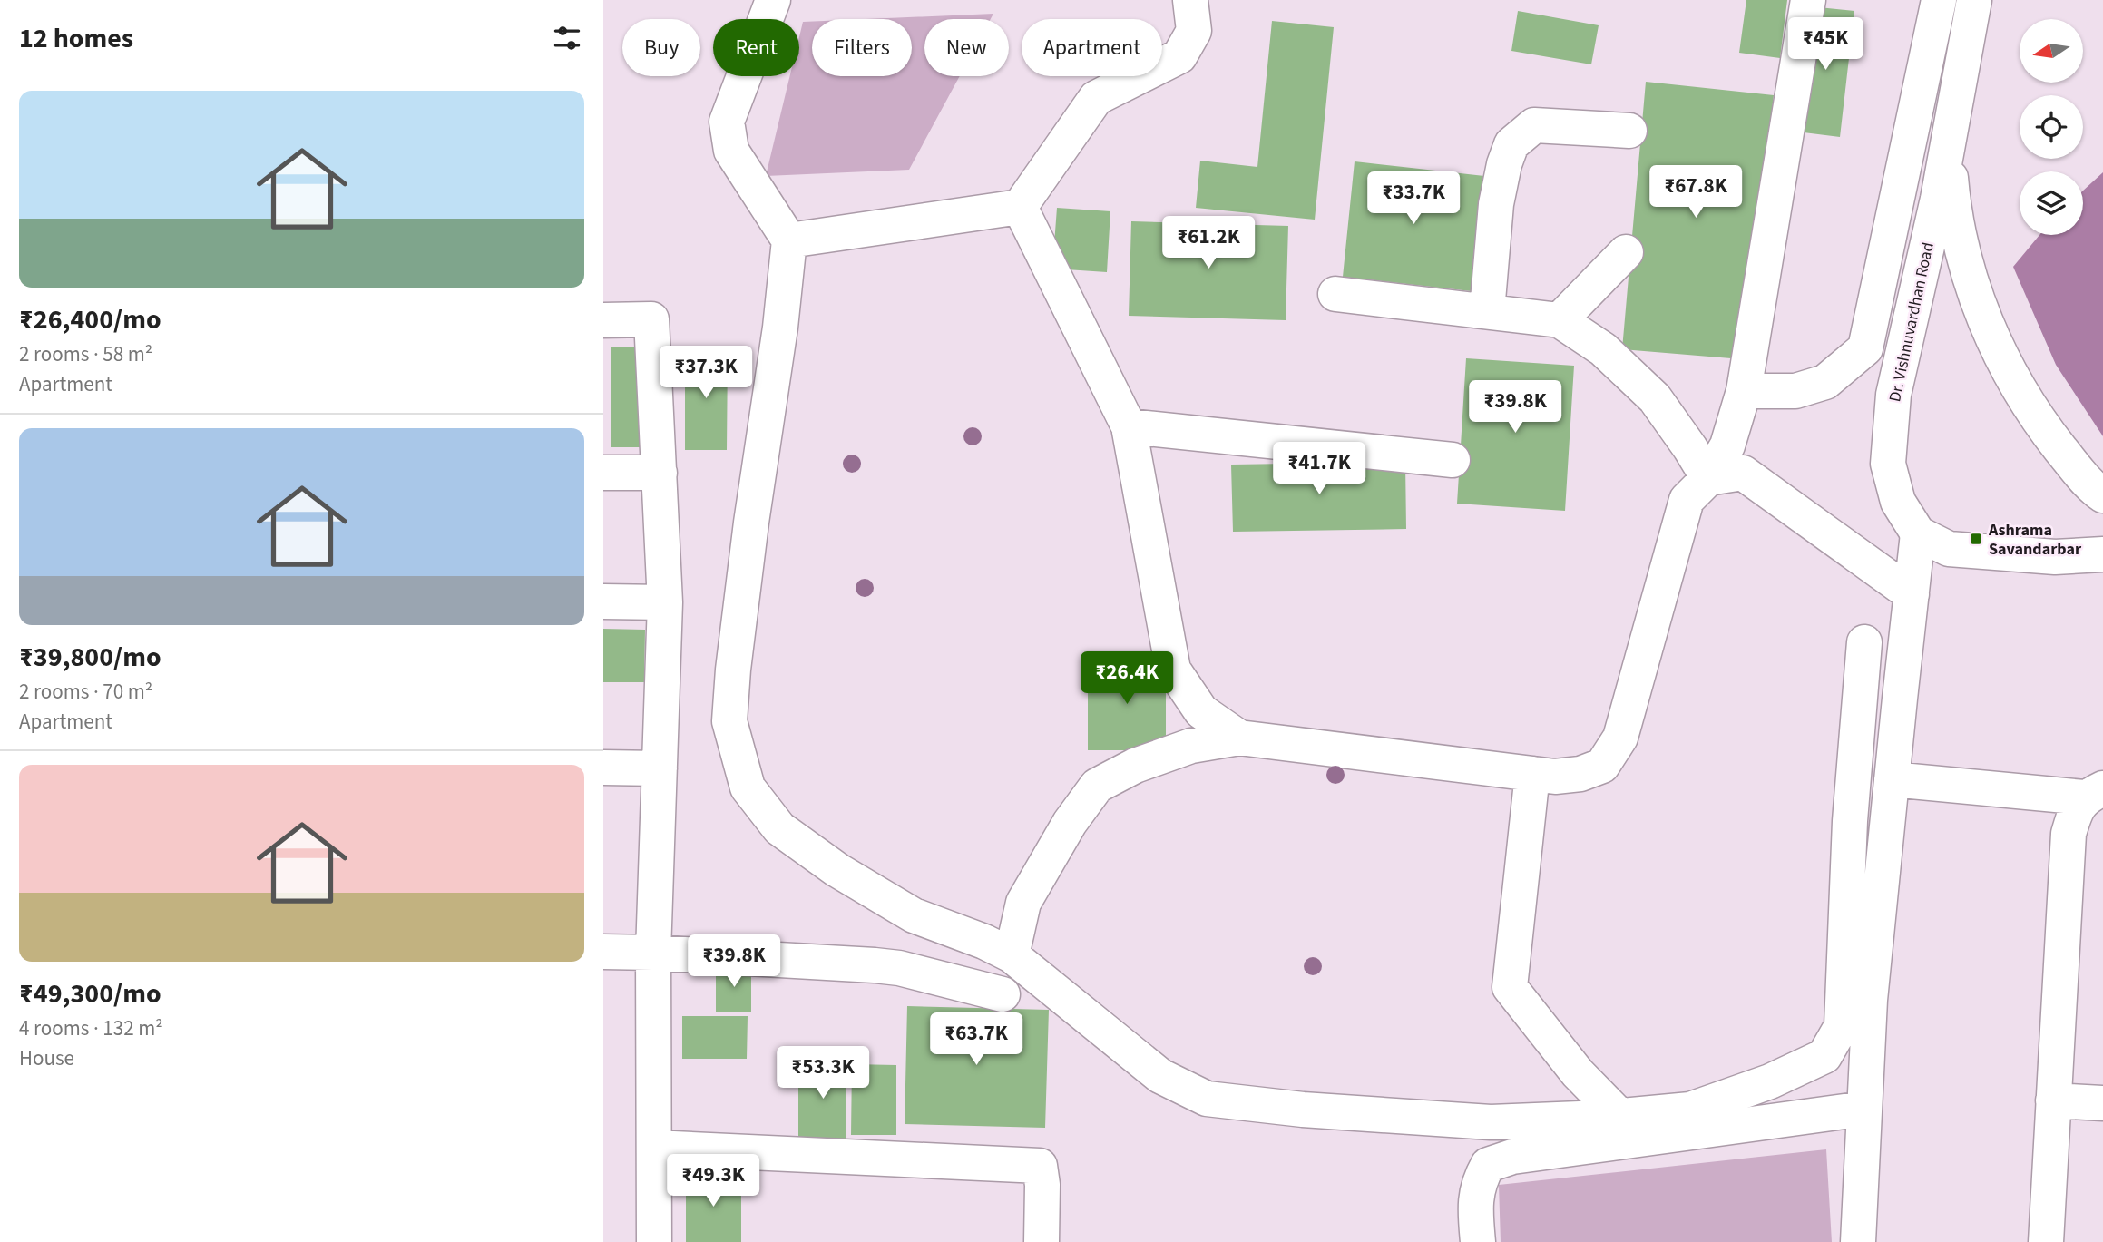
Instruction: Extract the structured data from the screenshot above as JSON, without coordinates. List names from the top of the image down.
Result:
{
  "streets": {
    "street": ["Dr. Vishnuvardhan Road"]
  },
  "places": {
    "transit": ["Ashrama Savandarbar"]
  },
  "north": "left",
  "page": {
    "heading": "12 homes",
    "price": [
      "₹45K",
      "₹67.8K",
      "₹33.7K",
      "₹61.2K",
      "₹37.3K",
      "₹39.8K",
      "₹41.7K",
      "₹26.4K",
      "₹39.8K",
      "₹63.7K",
      "₹53.3K",
      "₹49.3K"
    ],
    "chip": [
      "Buy",
      "Rent",
      "Filters",
      "New",
      "Apartment"
    ],
    "list": [
      {
        "name": "₹26,400/mo",
        "note": "2 rooms · 58 m² · Apartment"
      },
      {
        "name": "₹39,800/mo",
        "note": "2 rooms · 70 m² · Apartment"
      },
      {
        "name": "₹49,300/mo",
        "note": "4 rooms · 132 m² · House"
      }
    ]
  }
}
